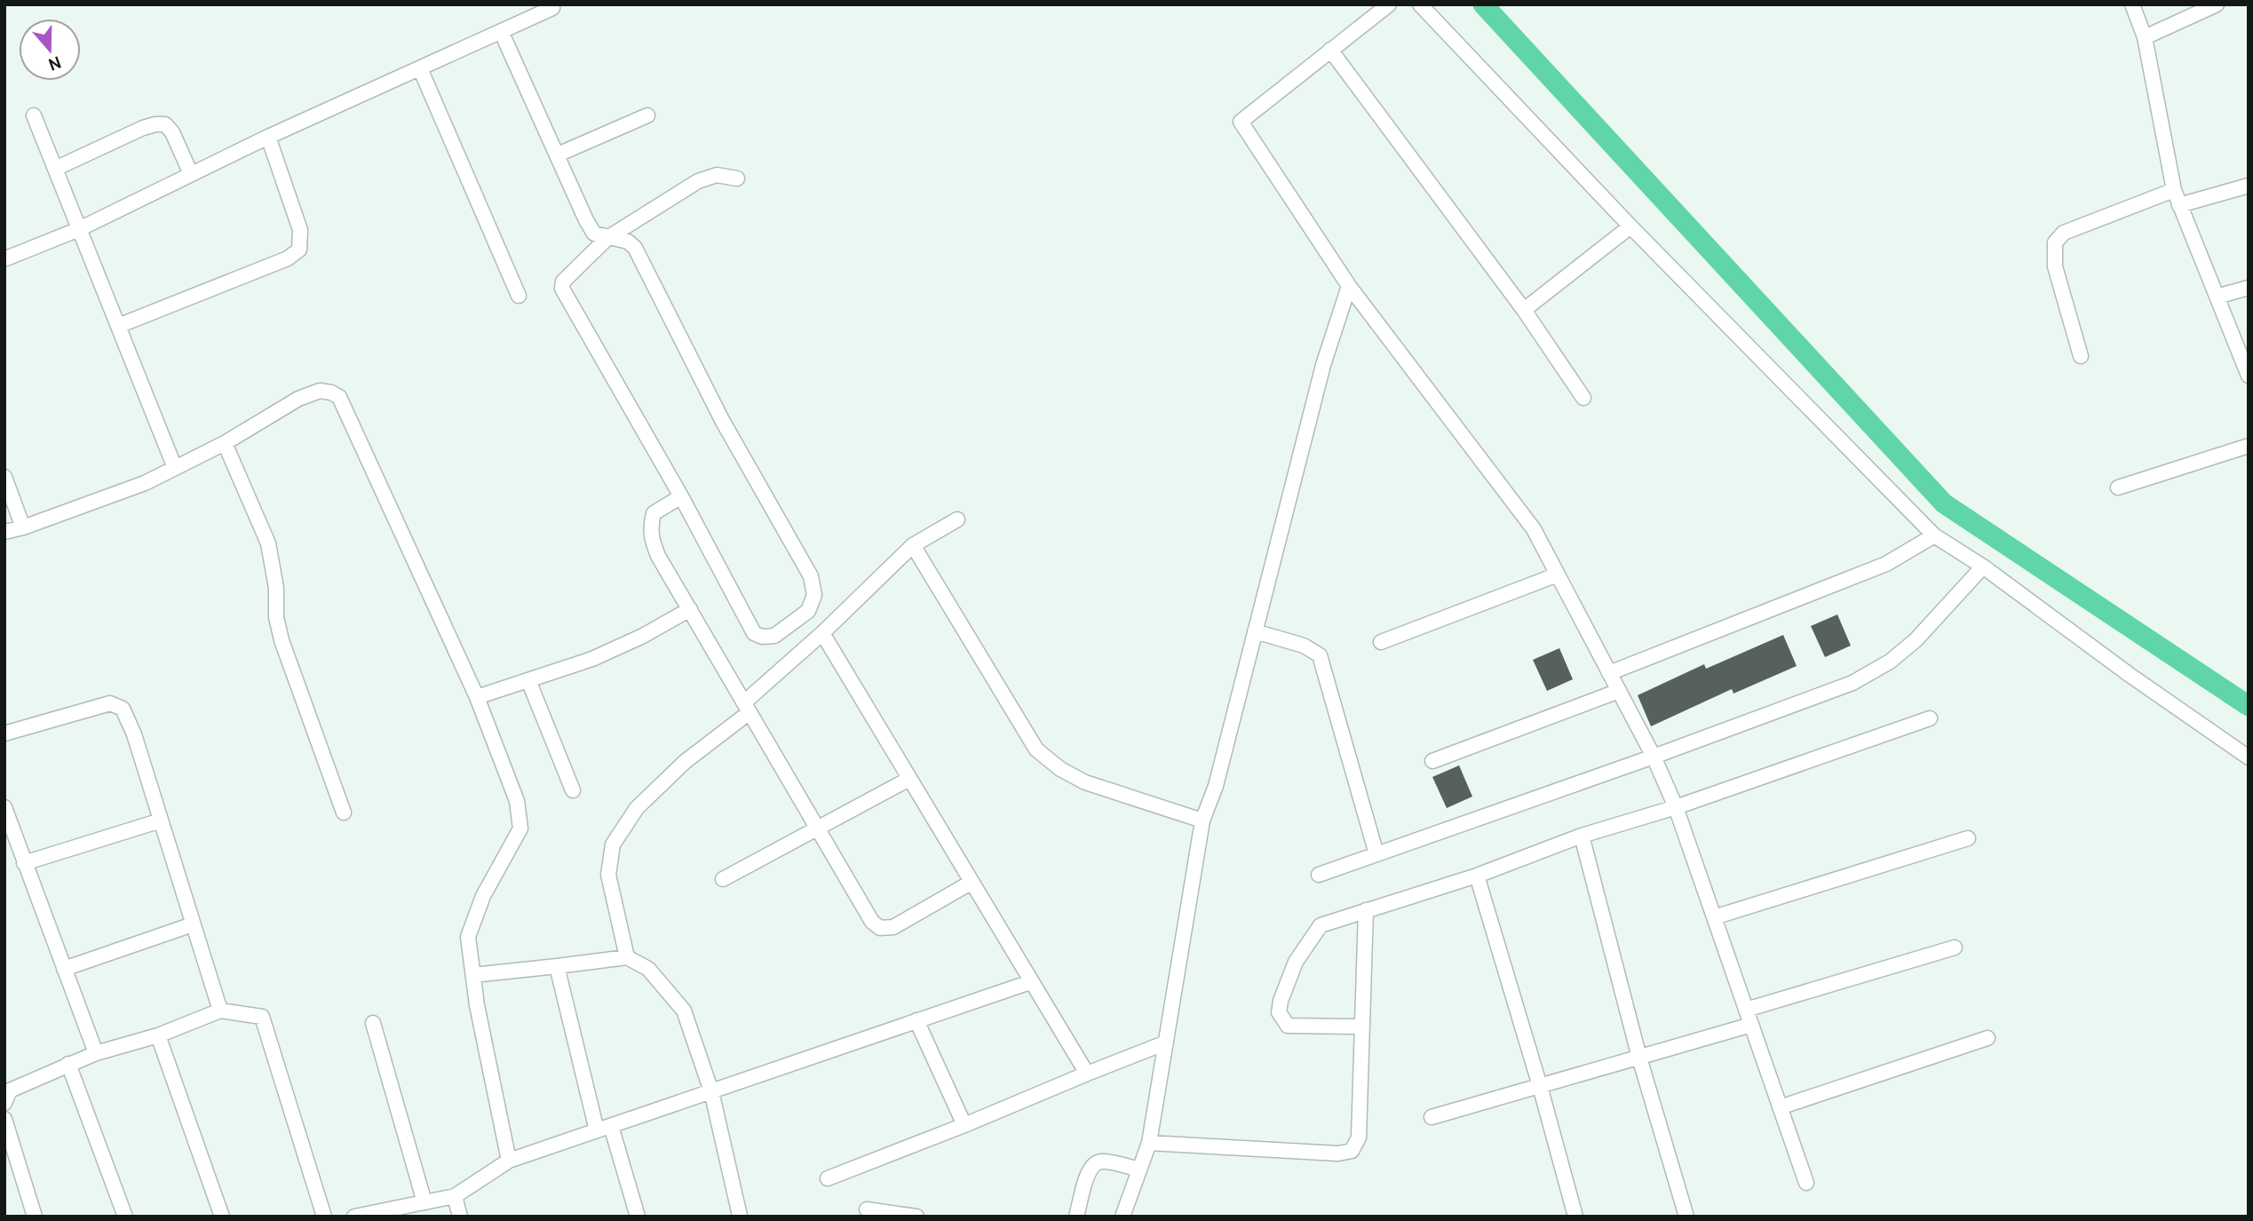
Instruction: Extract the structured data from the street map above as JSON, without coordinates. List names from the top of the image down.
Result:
{
  "north": "bottom"
}
